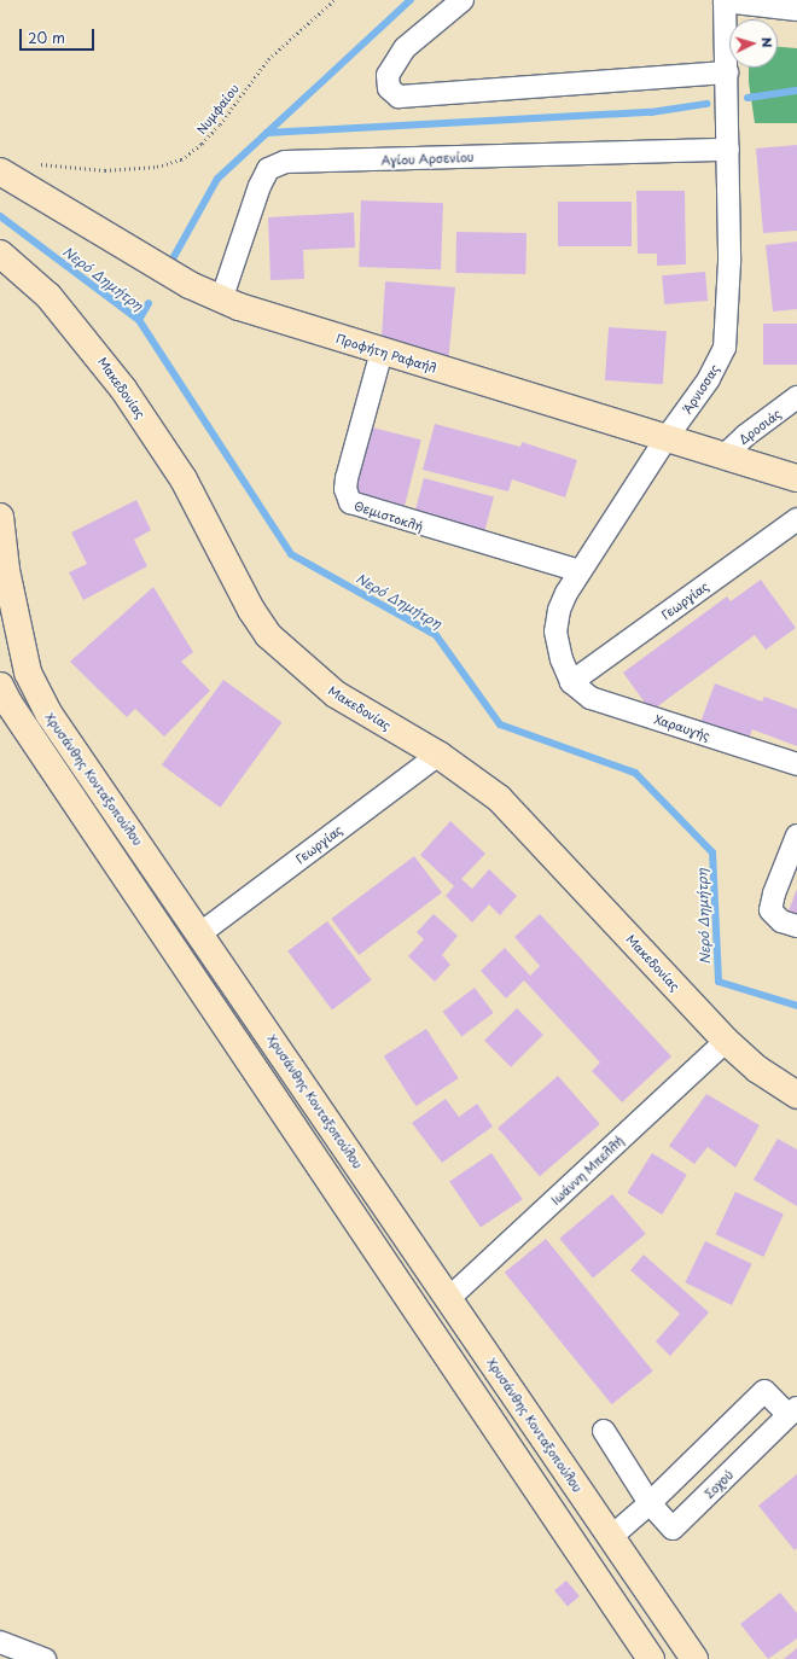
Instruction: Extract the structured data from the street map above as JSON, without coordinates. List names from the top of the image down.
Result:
{
  "streets": {
    "street": [
      "Αγίου Αρσενίου",
      "Προφήτη Ραφαήλ",
      "Μακεδονίας",
      "Άρνισσας",
      "Δροσιάς",
      "Θεμιστοκλή",
      "Γεωργίας",
      "Χαραυγής",
      "Χρυσάνθης Κονταξοπούλου",
      "Ιωάννη Μπελλή",
      "Σοχού"
    ],
    "path": ["Νυμφαίου"]
  },
  "crossings": [
    ["Αγίου Αρσενίου", "Προφήτη Ραφαήλ"],
    ["Αγίου Αρσενίου", "Άρνισσας"],
    ["Προφήτη Ραφαήλ", "Άρνισσας"],
    ["Προφήτη Ραφαήλ", "Δροσιάς"],
    ["Προφήτη Ραφαήλ", "Θεμιστοκλή"],
    ["Μακεδονίας", "Γεωργίας"],
    ["Μακεδονίας", "Ιωάννη Μπελλή"],
    ["Άρνισσας", "Θεμιστοκλή"],
    ["Άρνισσας", "Γεωργίας"],
    ["Άρνισσας", "Χαραυγής"],
    ["Γεωργίας", "Χαραυγής"],
    ["Γεωργίας", "Χρυσάνθης Κονταξοπούλου"],
    ["Χρυσάνθης Κονταξοπούλου", "Ιωάννη Μπελλή"],
    ["Χρυσάνθης Κονταξοπούλου", "Σοχού"]
  ],
  "water": ["Νερό Δημήτρη"],
  "scale_bar": "20 m",
  "north": "right"
}
